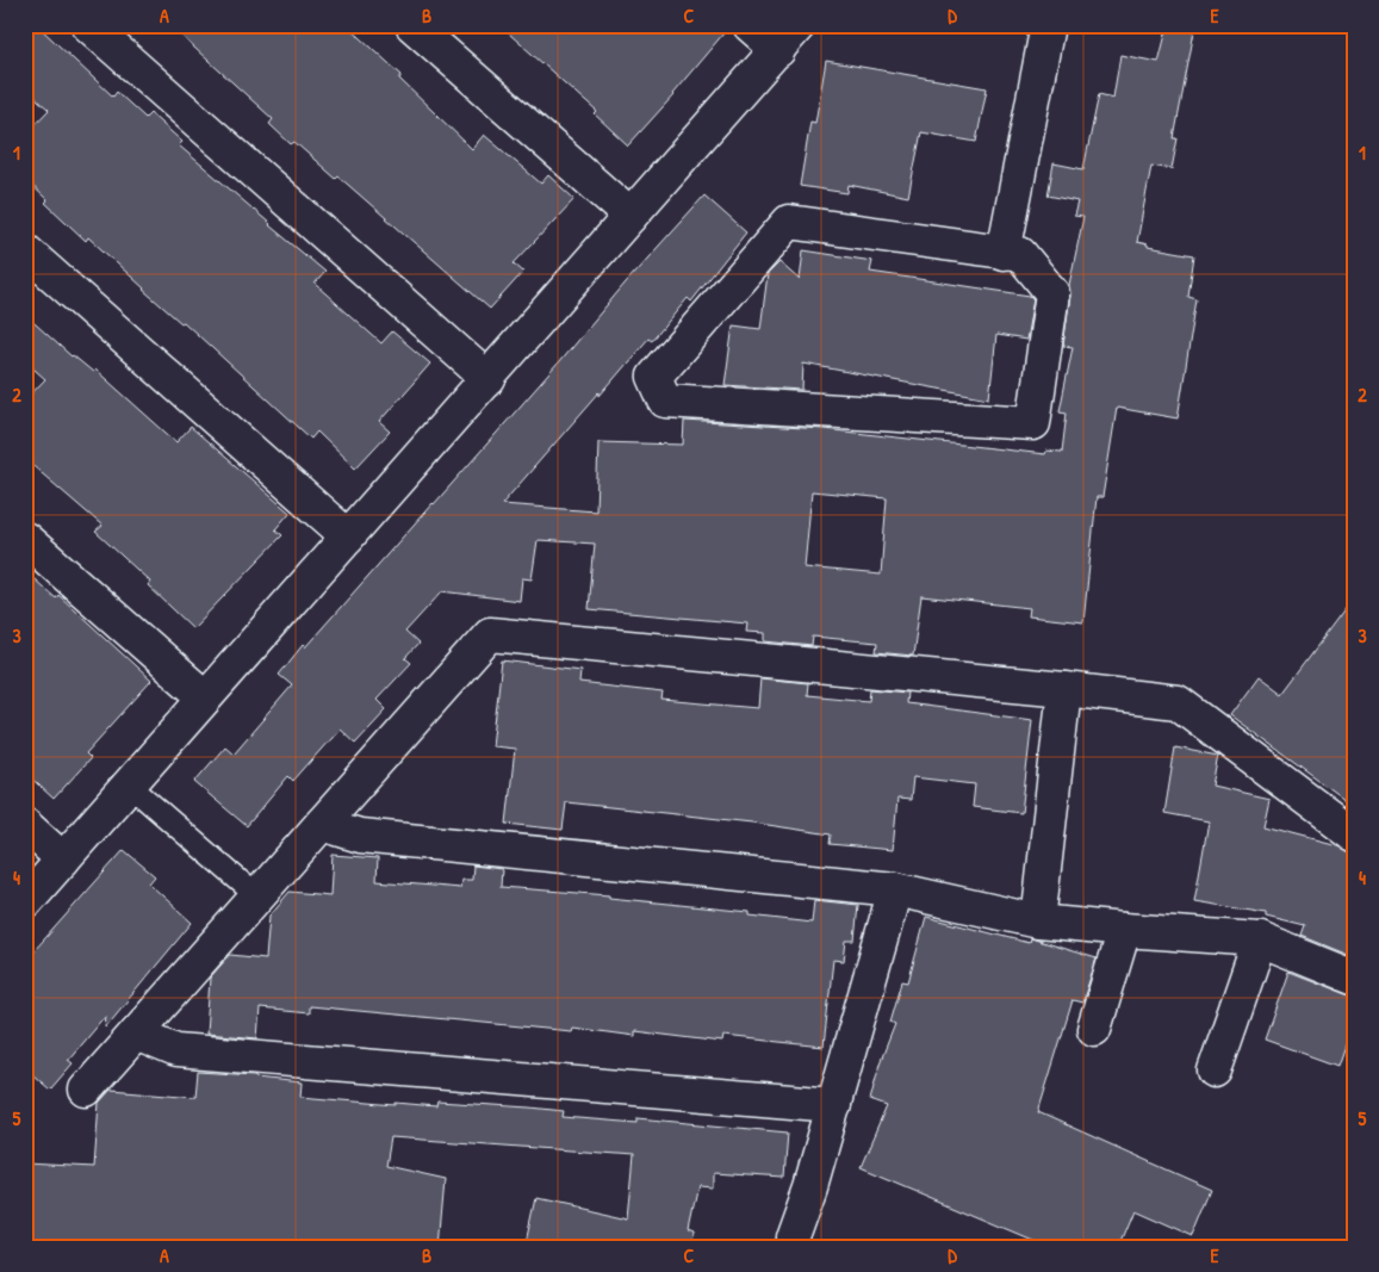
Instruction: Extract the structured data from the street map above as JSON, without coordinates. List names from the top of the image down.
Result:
{
  "grid": {
    "columns": [
      "A",
      "B",
      "C",
      "D",
      "E"
    ],
    "rows": [
      "1",
      "2",
      "3",
      "4",
      "5"
    ]
  }
}
